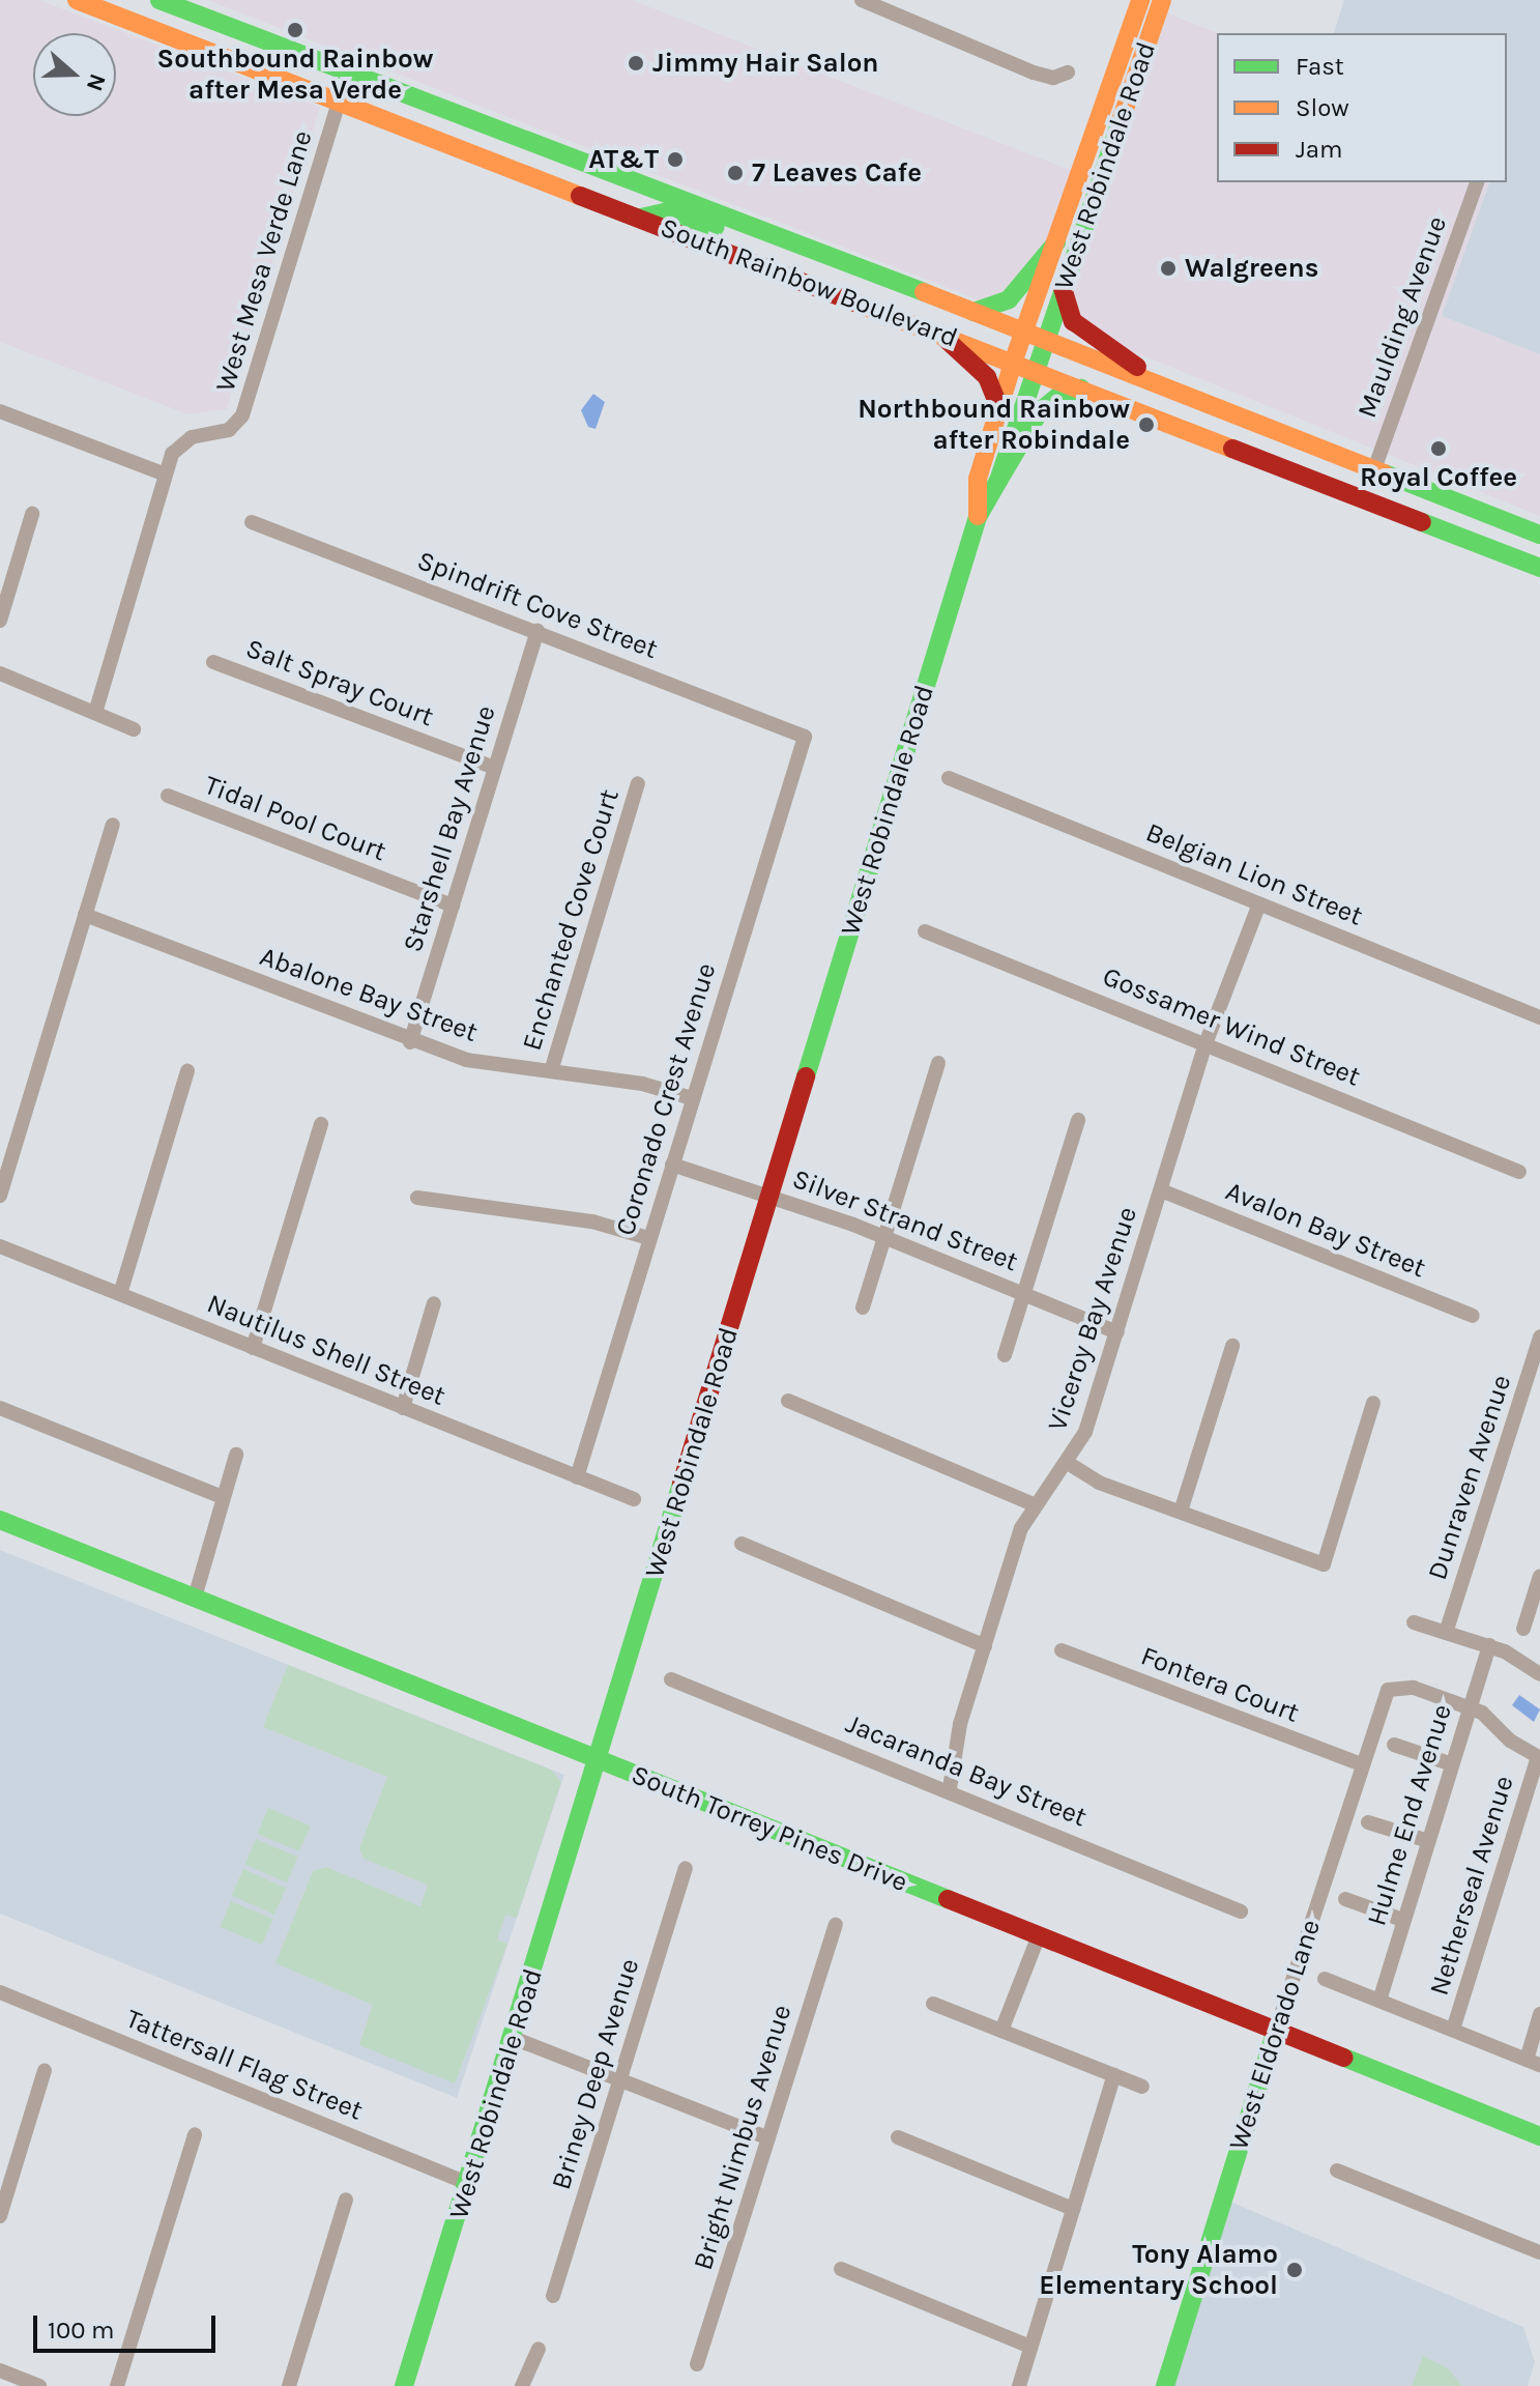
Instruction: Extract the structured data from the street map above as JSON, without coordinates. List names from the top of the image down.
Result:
{
  "streets": {
    "main road": [
      "West Robindale Road",
      "South Rainbow Boulevard",
      "South Torrey Pines Drive",
      "West Eldorado Lane"
    ],
    "street": [
      "West Mesa Verde Lane",
      "Maulding Avenue",
      "Spindrift Cove Street",
      "Salt Spray Court",
      "Tidal Pool Court",
      "Starshell Bay Avenue",
      "Belgian Lion Street",
      "Enchanted Cove Court",
      "Abalone Bay Street",
      "Gossamer Wind Street",
      "Coronado Crest Avenue",
      "Silver Strand Street",
      "Avalon Bay Street",
      "Viceroy Bay Avenue",
      "Nautilus Shell Street",
      "Dunraven Avenue",
      "Fontera Court",
      "Jacaranda Bay Street",
      "Hulme End Avenue",
      "Netherseal Avenue",
      "Tattersall Flag Street",
      "Briney Deep Avenue",
      "Bright Nimbus Avenue"
    ]
  },
  "crossings": [
    ["West Robindale Road", "South Rainbow Boulevard"],
    ["West Robindale Road", "Silver Strand Street"],
    ["West Robindale Road", "South Torrey Pines Drive"],
    ["West Robindale Road", "Tattersall Flag Street"],
    ["West Mesa Verde Lane", "South Rainbow Boulevard"],
    ["South Rainbow Boulevard", "Maulding Avenue"],
    ["Spindrift Cove Street", "Starshell Bay Avenue"],
    ["Spindrift Cove Street", "Coronado Crest Avenue"],
    ["Salt Spray Court", "Starshell Bay Avenue"],
    ["Tidal Pool Court", "Starshell Bay Avenue"],
    ["Starshell Bay Avenue", "Abalone Bay Street"],
    ["Belgian Lion Street", "Viceroy Bay Avenue"],
    ["Enchanted Cove Court", "Abalone Bay Street"],
    ["Abalone Bay Street", "Coronado Crest Avenue"],
    ["Gossamer Wind Street", "Viceroy Bay Avenue"],
    ["Coronado Crest Avenue", "Silver Strand Street"],
    ["Coronado Crest Avenue", "Nautilus Shell Street"],
    ["Silver Strand Street", "Viceroy Bay Avenue"],
    ["Avalon Bay Street", "Viceroy Bay Avenue"],
    ["Viceroy Bay Avenue", "Jacaranda Bay Street"],
    ["Fontera Court", "West Eldorado Lane"],
    ["Hulme End Avenue", "West Eldorado Lane"],
    ["South Torrey Pines Drive", "West Eldorado Lane"]
  ],
  "places": [
    "Southbound Rainbow after Mesa Verde",
    "Jimmy Hair Salon",
    "AT&T",
    "7 Leaves Cafe",
    "Walgreens",
    "Northbound Rainbow after Robindale",
    "Royal Coffee",
    "Tony Alamo Elementary School"
  ],
  "legend": ["Fast", "Slow", "Jam"],
  "scale_bar": "100 m",
  "north": "right"
}
